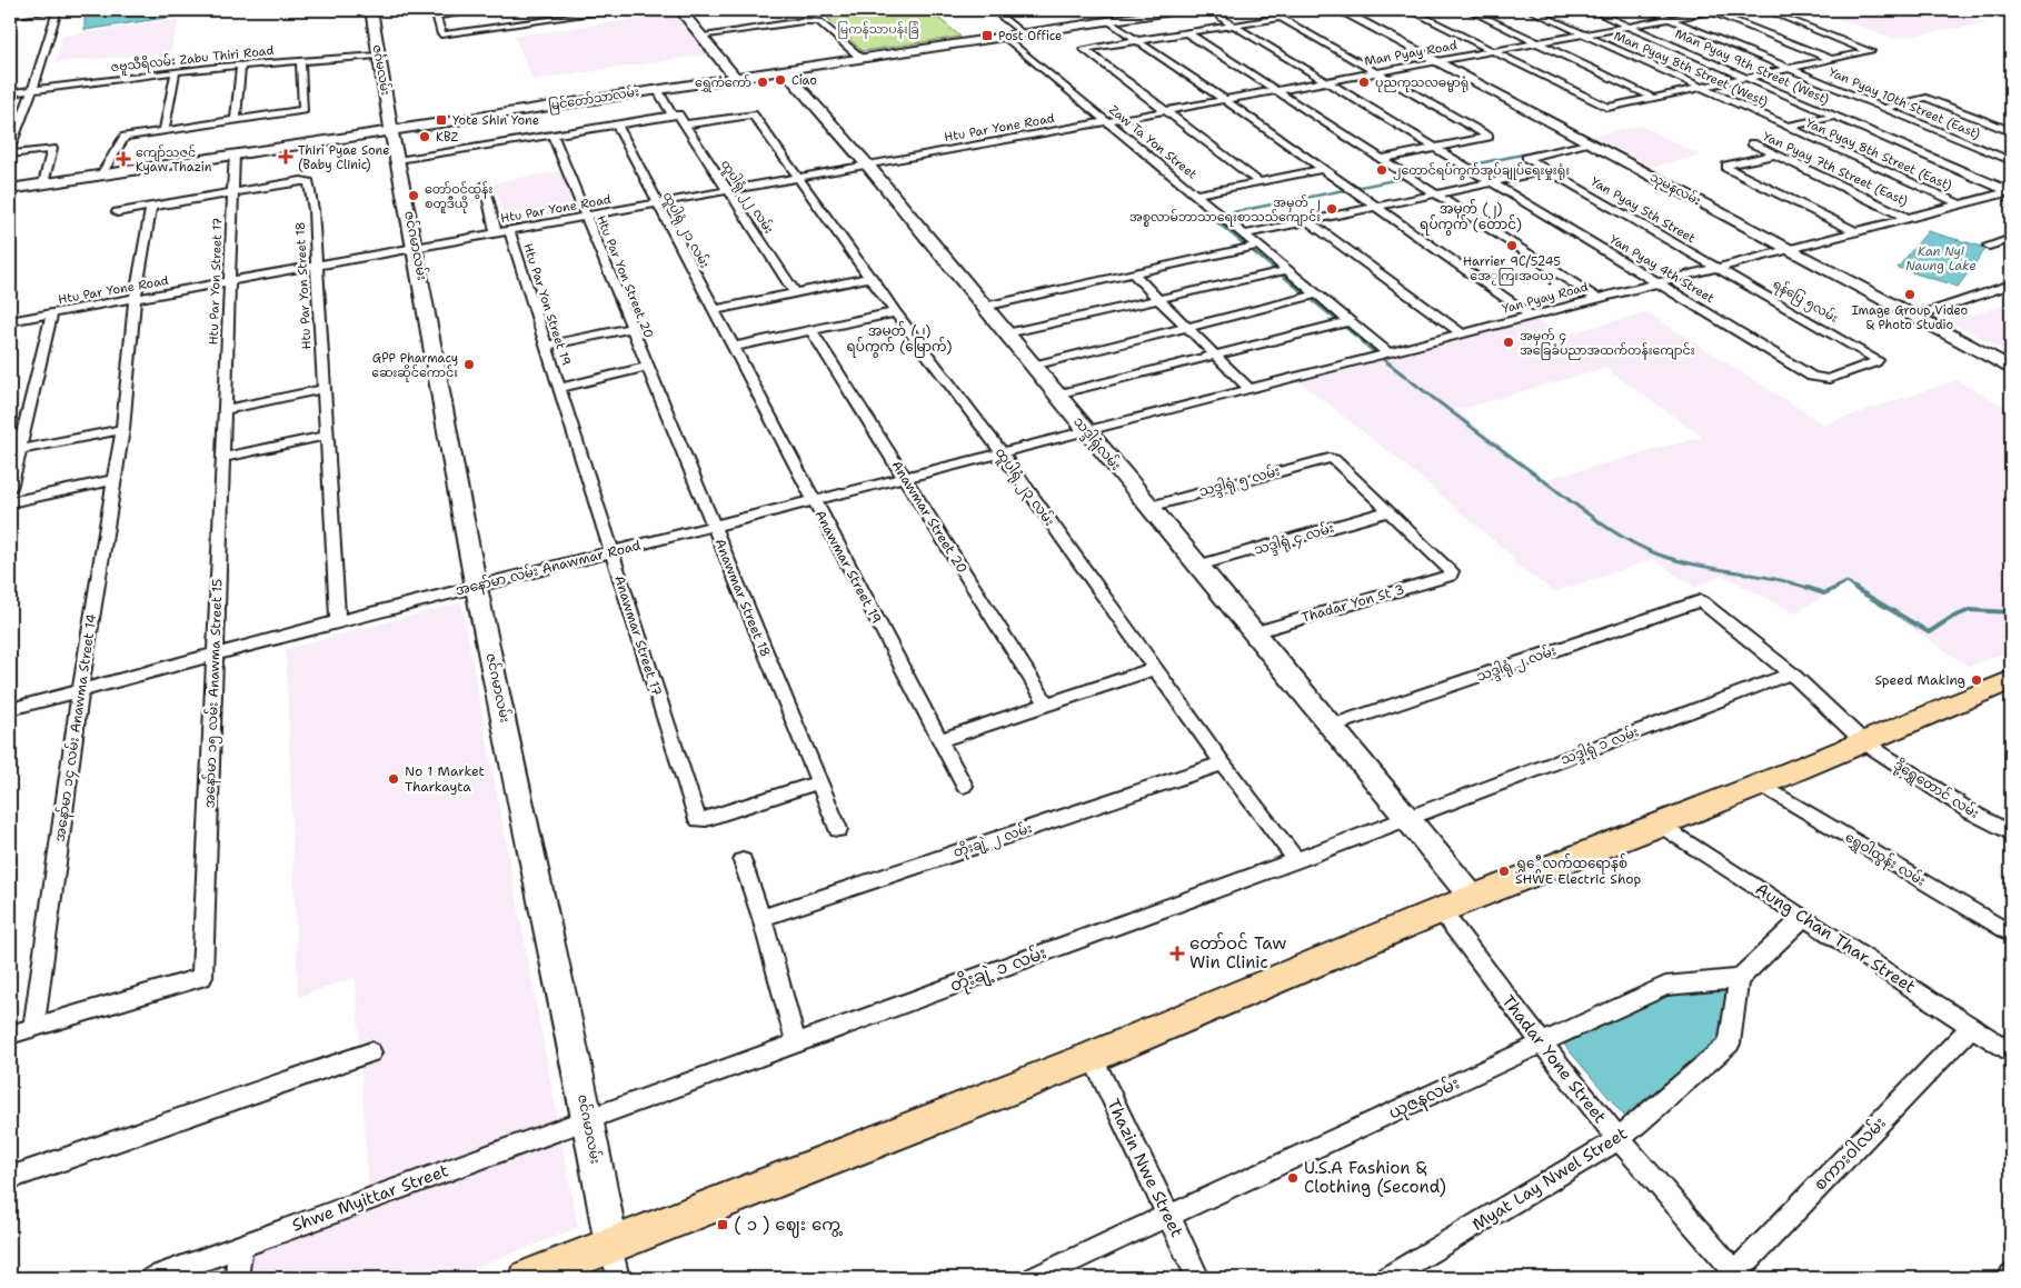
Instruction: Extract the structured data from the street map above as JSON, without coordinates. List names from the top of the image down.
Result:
{
  "streets": {
    "street": [
      "Man Pyay Road",
      "ဇဗူသီရိလမ်း Zabu Thiri Road",
      "Man Pyay 9th Street (West)",
      "Man Pyay 8th Street (West)",
      "ဇင်္ဂမလမ်း",
      "မြင်တော်သာလမ်း",
      "Yan Pyay 10th Street (East)",
      "Htu Par Yone Road",
      "Zaw Ta Yon Street",
      "Yan Pyay 8th Street (East)",
      "Yan Pyay 7th Street (East)",
      "သုမနလမ်း",
      "ထူပါရုံ ၂၂ လမ်း",
      "Yan Pyay 5th Street",
      "ထူပါရုံ ၂၁ လမ်း",
      "ဇင်ဂမာလမ်း",
      "Yan Pyay 4th Street",
      "Htu Par Yon Street 20",
      "Htu Par Yon Street 17",
      "Htu Par Yon Street 18",
      "Yan Pyay Road",
      "ရန်ပြေ ၅လမ်း",
      "Htu Par Yon Street 19",
      "သဒ္ဒါရုံလမ်း",
      "သဒ္ဒါရုံ ၅ လမ်း",
      "ထူပါရုံ ၂၃ လမ်း",
      "Anawmar Street 20",
      "သဒ္ဒါရုံ ၄ လမ်း",
      "Anawmar Street 19",
      "အနော်မာ လမ်း Anawmar Road",
      "Anawmar Street 18",
      "Thadar Yon St 3",
      "Anawmar Street 17",
      "သဒ္ဒါရုံ ၂ လမ်း",
      "အနော်မာ ၁၅ လမ်း Anawma Street 15",
      "အနော်မာ ၁၄ လမ်း Anawma Street 14",
      "သဒ္ဒါရုံ ၁ လမ်း",
      "ဒို့ရွှေတောင် လမ်း",
      "တိုးချဲ့ ၂ လမ်း",
      "ရွှေဝါထွန်း လမ်း",
      "Aung Chan Thar Street",
      "တိုးချဲ့ ၁ လမ်း",
      "Thadar Yone Street",
      "ယုဇနလမ်း",
      "စကား၀ါလမ်း",
      "Thazin Nwe Street",
      "Myat Lay Nwel Street",
      "Shwe Myittar Street"
    ]
  },
  "crossings": [
    ["Man Pyay Road", "Man Pyay 9th Street (West)"],
    ["Man Pyay Road", "Man Pyay 8th Street (West)"],
    ["Man Pyay Road", "Yan Pyay 10th Street (East)"],
    ["Man Pyay Road", "Htu Par Yone Road"],
    ["Man Pyay Road", "Zaw Ta Yon Street"],
    ["Man Pyay Road", "သုမနလမ်း"],
    ["Man Pyay Road", "Yan Pyay 4th Street"],
    ["ဇဗူသီရိလမ်း Zabu Thiri Road", "ဇင်္ဂမလမ်း"],
    ["Man Pyay 9th Street (West)", "Yan Pyay Road"],
    ["Man Pyay 8th Street (West)", "Yan Pyay 8th Street (East)"],
    ["ဇင်္ဂမလမ်း", "မြင်တော်သာလမ်း"],
    ["ဇင်္ဂမလမ်း", "ဇင်ဂမာလမ်း"],
    ["မြင်တော်သာလမ်း", "Zaw Ta Yon Street"],
    ["မြင်တော်သာလမ်း", "ထူပါရုံ ၂၂ လမ်း"],
    ["မြင်တော်သာလမ်း", "ဇင်ဂမာလမ်း"],
    ["မြင်တော်သာလမ်း", "Htu Par Yon Street 17"],
    ["မြင်တော်သာလမ်း", "သဒ္ဒါရုံလမ်း"],
    ["Htu Par Yone Road", "Zaw Ta Yon Street"],
    ["Htu Par Yone Road", "ထူပါရုံ ၂၂ လမ်း"],
    ["Htu Par Yone Road", "ထူပါရုံ ၂၁ လမ်း"],
    ["Htu Par Yone Road", "ဇင်ဂမာလမ်း"],
    ["Htu Par Yone Road", "Htu Par Yon Street 20"],
    ["Htu Par Yone Road", "Htu Par Yon Street 17"],
    ["Htu Par Yone Road", "Htu Par Yon Street 18"],
    ["Htu Par Yone Road", "Htu Par Yon Street 19"],
    ["Htu Par Yone Road", "သဒ္ဒါရုံလမ်း"],
    ["Htu Par Yone Road", "ထူပါရုံ ၂၃ လမ်း"],
    ["Zaw Ta Yon Street", "Yan Pyay Road"],
    ["Yan Pyay 8th Street (East)", "Yan Pyay Road"],
    ["Yan Pyay 7th Street (East)", "Yan Pyay Road"],
    ["သုမနလမ်း", "Yan Pyay 5th Street"],
    ["သုမနလမ်း", "Yan Pyay Road"],
    ["ထူပါရုံ ၂၂ လမ်း", "ထူပါရုံ ၂၃ လမ်း"],
    ["Yan Pyay 5th Street", "Yan Pyay Road"],
    ["Yan Pyay 5th Street", "ရန်ပြေ ၅လမ်း"],
    ["ထူပါရုံ ၂၁ လမ်း", "Anawmar Street 19"],
    ["ဇင်ဂမာလမ်း", "အနော်မာ လမ်း Anawmar Road"],
    ["ဇင်ဂမာလမ်း", "တိုးချဲ့ ၁ လမ်း"],
    ["ဇင်ဂမာလမ်း", "Shwe Myittar Street"],
    ["Yan Pyay 4th Street", "Yan Pyay Road"],
    ["Yan Pyay 4th Street", "ရန်ပြေ ၅လမ်း"],
    ["Htu Par Yon Street 20", "Anawmar Street 18"],
    ["Htu Par Yon Street 17", "Htu Par Yon Street 18"],
    ["Htu Par Yon Street 17", "အနော်မာ ၁၅ လမ်း Anawma Street 15"],
    ["Htu Par Yon Street 18", "အနော်မာ လမ်း Anawmar Road"],
    ["Yan Pyay Road", "ရန်ပြေ ၅လမ်း"],
    ["Yan Pyay Road", "သဒ္ဒါရုံလမ်း"],
    ["Yan Pyay Road", "အနော်မာ လမ်း Anawmar Road"],
    ["Htu Par Yon Street 19", "Anawmar Street 17"],
    ["သဒ္ဒါရုံလမ်း", "သဒ္ဒါရုံ ၅ လမ်း"],
    ["သဒ္ဒါရုံလမ်း", "သဒ္ဒါရုံ ၄ လမ်း"],
    ["သဒ္ဒါရုံလမ်း", "အနော်မာ လမ်း Anawmar Road"],
    ["သဒ္ဒါရုံလမ်း", "Thadar Yon St 3"],
    ["သဒ္ဒါရုံလမ်း", "သဒ္ဒါရုံ ၂ လမ်း"],
    ["သဒ္ဒါရုံလမ်း", "သဒ္ဒါရုံ ၁ လမ်း"],
    ["သဒ္ဒါရုံလမ်း", "တိုးချဲ့ ၁ လမ်း"],
    ["သဒ္ဒါရုံ ၅ လမ်း", "သဒ္ဒါရုံ ၄ လမ်း"],
    ["သဒ္ဒါရုံ ၅ လမ်း", "Thadar Yon St 3"],
    ["ထူပါရုံ ၂၃ လမ်း", "အနော်မာ လမ်း Anawmar Road"],
    ["ထူပါရုံ ၂၃ လမ်း", "တိုးချဲ့ ၂ လမ်း"],
    ["ထူပါရုံ ၂၃ လမ်း", "တိုးချဲ့ ၁ လမ်း"],
    ["Anawmar Street 20", "အနော်မာ လမ်း Anawmar Road"],
    ["သဒ္ဒါရုံ ၄ လမ်း", "Thadar Yon St 3"],
    ["Anawmar Street 19", "အနော်မာ လမ်း Anawmar Road"],
    ["အနော်မာ လမ်း Anawmar Road", "Anawmar Street 18"],
    ["အနော်မာ လမ်း Anawmar Road", "Anawmar Street 17"],
    ["အနော်မာ လမ်း Anawmar Road", "အနော်မာ ၁၅ လမ်း Anawma Street 15"],
    ["အနော်မာ လမ်း Anawmar Road", "အနော်မာ ၁၄ လမ်း Anawma Street 14"],
    ["Anawmar Street 18", "Anawmar Street 17"],
    ["သဒ္ဒါရုံ ၂ လမ်း", "ဒို့ရွှေတောင် လမ်း"],
    ["အနော်မာ ၁၅ လမ်း Anawma Street 15", "အနော်မာ ၁၄ လမ်း Anawma Street 14"],
    ["သဒ္ဒါရုံ ၁ လမ်း", "ဒို့ရွှေတောင် လမ်း"],
    ["သဒ္ဒါရုံ ၁ လမ်း", "တိုးချဲ့ ၁ လမ်း"],
    ["Aung Chan Thar Street", "စကား၀ါလမ်း"],
    ["တိုးချဲ့ ၁ လမ်း", "Shwe Myittar Street"],
    ["Thadar Yone Street", "ယုဇနလမ်း"],
    ["Thadar Yone Street", "စကား၀ါလမ်း"],
    ["Thadar Yone Street", "Myat Lay Nwel Street"],
    ["ယုဇနလမ်း", "Thazin Nwe Street"],
    ["ယုဇနလမ်း", "Myat Lay Nwel Street"]
  ],
  "districts": ["အမှတ် (၂) ရပ်ကွက် (တောင်)", "အမှတ် (၂) ရပ်ကွက် (မြောက်)"],
  "water": ["Kan Nyi Naung Lake"],
  "parks": ["မြကန်သာပန်းခြံ"],
  "places": {
    "transit": ["Post Office", "Yote Shin Yone", "( ၁ ) ဈေး ကွေ့"],
    "other": [
      "Ciao",
      "ရွှေကံကော်",
      "ပုညကုသလဓမ္မာရုံ",
      "KBZ",
      "၂တောင်ရပ်ကွက်အုပ်ချုပ်ရေးမှုးရုံး",
      "တော်ဝင်ထွန်း စတူဒီယို",
      "အမှတ် ၂ အစ္စလာမ်ဘာသာရေးစာသသ်ကျောင်း",
      "Harrier 9C/5245 အေႂကြးအဝယ္",
      "Image Group Video & Photo Studio",
      "အမှတ် ၄ အခြေခံပညာအထက်တန်းကျောင်း",
      "GPP Pharmacy ဆေးဆိုင်ကောင်း",
      "Speed Making",
      "No 1 Market Tharkayta",
      "ရွှွှေီလက်ထရောနစ် SHWE Electric Shop",
      "U.S.A Fashion & Clothing (Second)"
    ],
    "health": ["Thiri Pyae Sone (Baby Clinic)", "ကျော်သဇင် Kyaw Thazin", "တော်ဝင် Taw Win Clinic"]
  }
}
